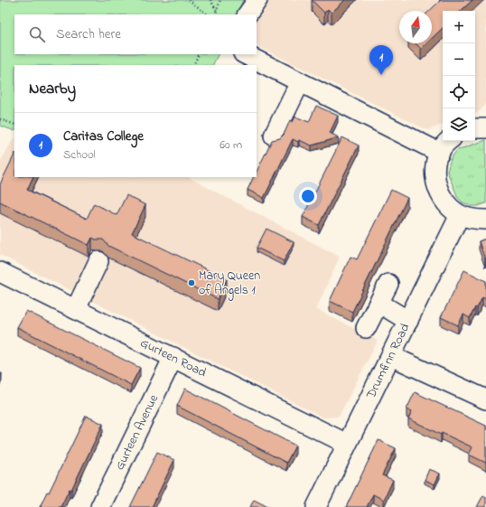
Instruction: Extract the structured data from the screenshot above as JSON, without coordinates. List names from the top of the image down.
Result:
{
  "streets": {
    "street": ["Gurteen Road", "Drumfinn Road", "Gurteen Avenue"]
  },
  "crossings": [
    ["Gurteen Road", "Drumfinn Road"],
    ["Gurteen Road", "Gurteen Avenue"]
  ],
  "places": ["Mary Queen of Angels 1"],
  "north": "top",
  "page": {
    "map_buttons": ["+", "−"],
    "search": "Search here",
    "pins": "1",
    "heading": "Nearby",
    "list": [
      {
        "mark": "1",
        "name": "Caritas College",
        "note": "School",
        "value": "60 m"
      }
    ]
  }
}
